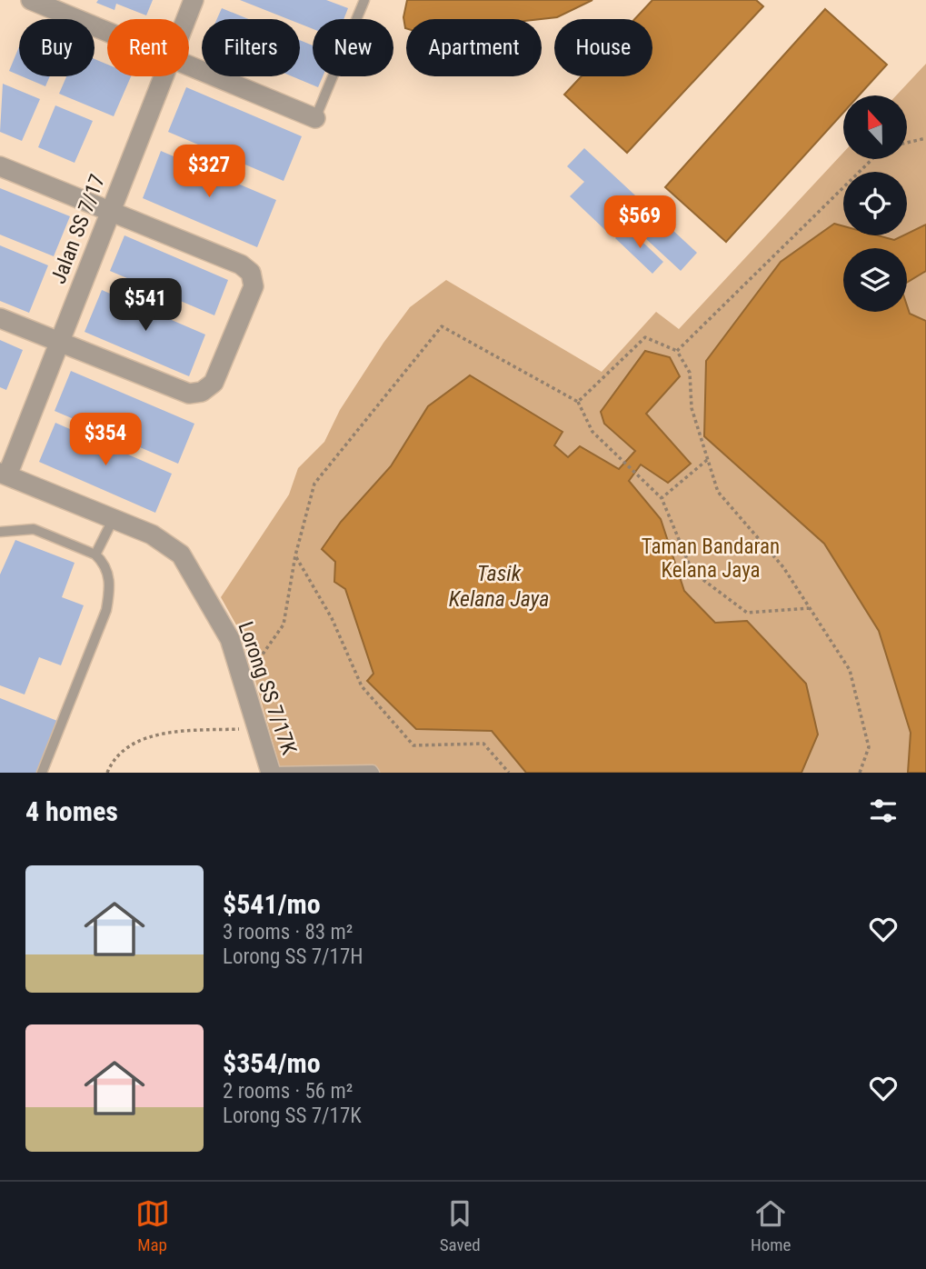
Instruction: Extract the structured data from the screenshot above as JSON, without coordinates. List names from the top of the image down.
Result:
{
  "streets": {
    "street": ["Jalan SS 7/17", "Lorong SS 7/17K"]
  },
  "crossings": [
    ["Jalan SS 7/17", "Lorong SS 7/17K"]
  ],
  "water": ["Tasik Kelana Jaya"],
  "parks": ["Taman Bandaran Kelana Jaya"],
  "north": "top",
  "page": {
    "chip": [
      "Buy",
      "Rent",
      "Filters",
      "New",
      "Apartment",
      "House"
    ],
    "price": [
      "$327",
      "$569",
      "$541",
      "$354"
    ],
    "heading": "4 homes",
    "list": [
      {
        "name": "$541/mo",
        "note": "3 rooms · 83 m² · Lorong SS 7/17H"
      },
      {
        "name": "$354/mo",
        "note": "2 rooms · 56 m² · Lorong SS 7/17K"
      }
    ],
    "tabs": ["Map", "Saved", "Home"]
  }
}
